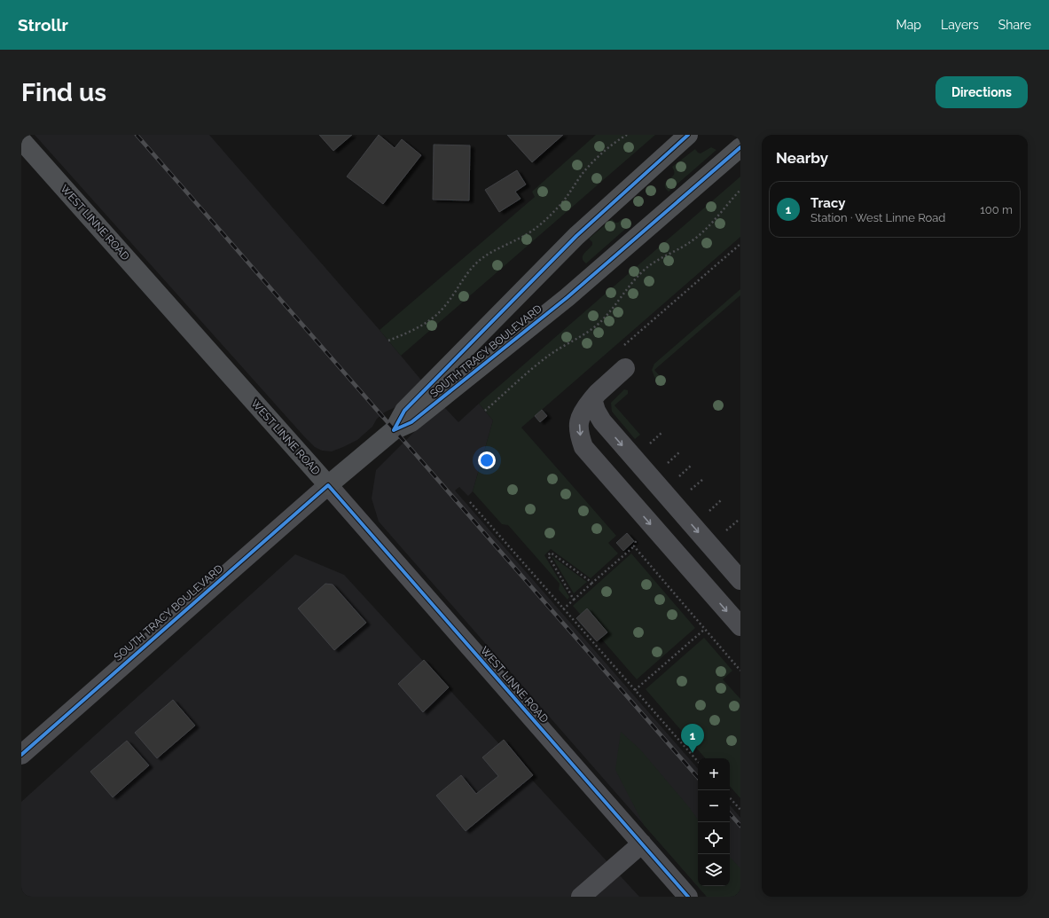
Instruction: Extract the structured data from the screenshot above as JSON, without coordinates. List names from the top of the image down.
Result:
{
  "streets": {
    "main road": ["WEST LINNE ROAD", "SOUTH TRACY BOULEVARD"]
  },
  "crossings": [
    ["WEST LINNE ROAD", "SOUTH TRACY BOULEVARD"]
  ],
  "page": {
    "header": "Strollr",
    "nav": ["Map", "Layers", "Share"],
    "buttons": "Directions",
    "title": "Find us",
    "heading": "Nearby",
    "list": [
      {
        "mark": "1",
        "name": "Tracy",
        "note": "Station · West Linne Road",
        "value": "100 m"
      }
    ],
    "pins": "1",
    "map_buttons": ["+", "−"]
  }
}
